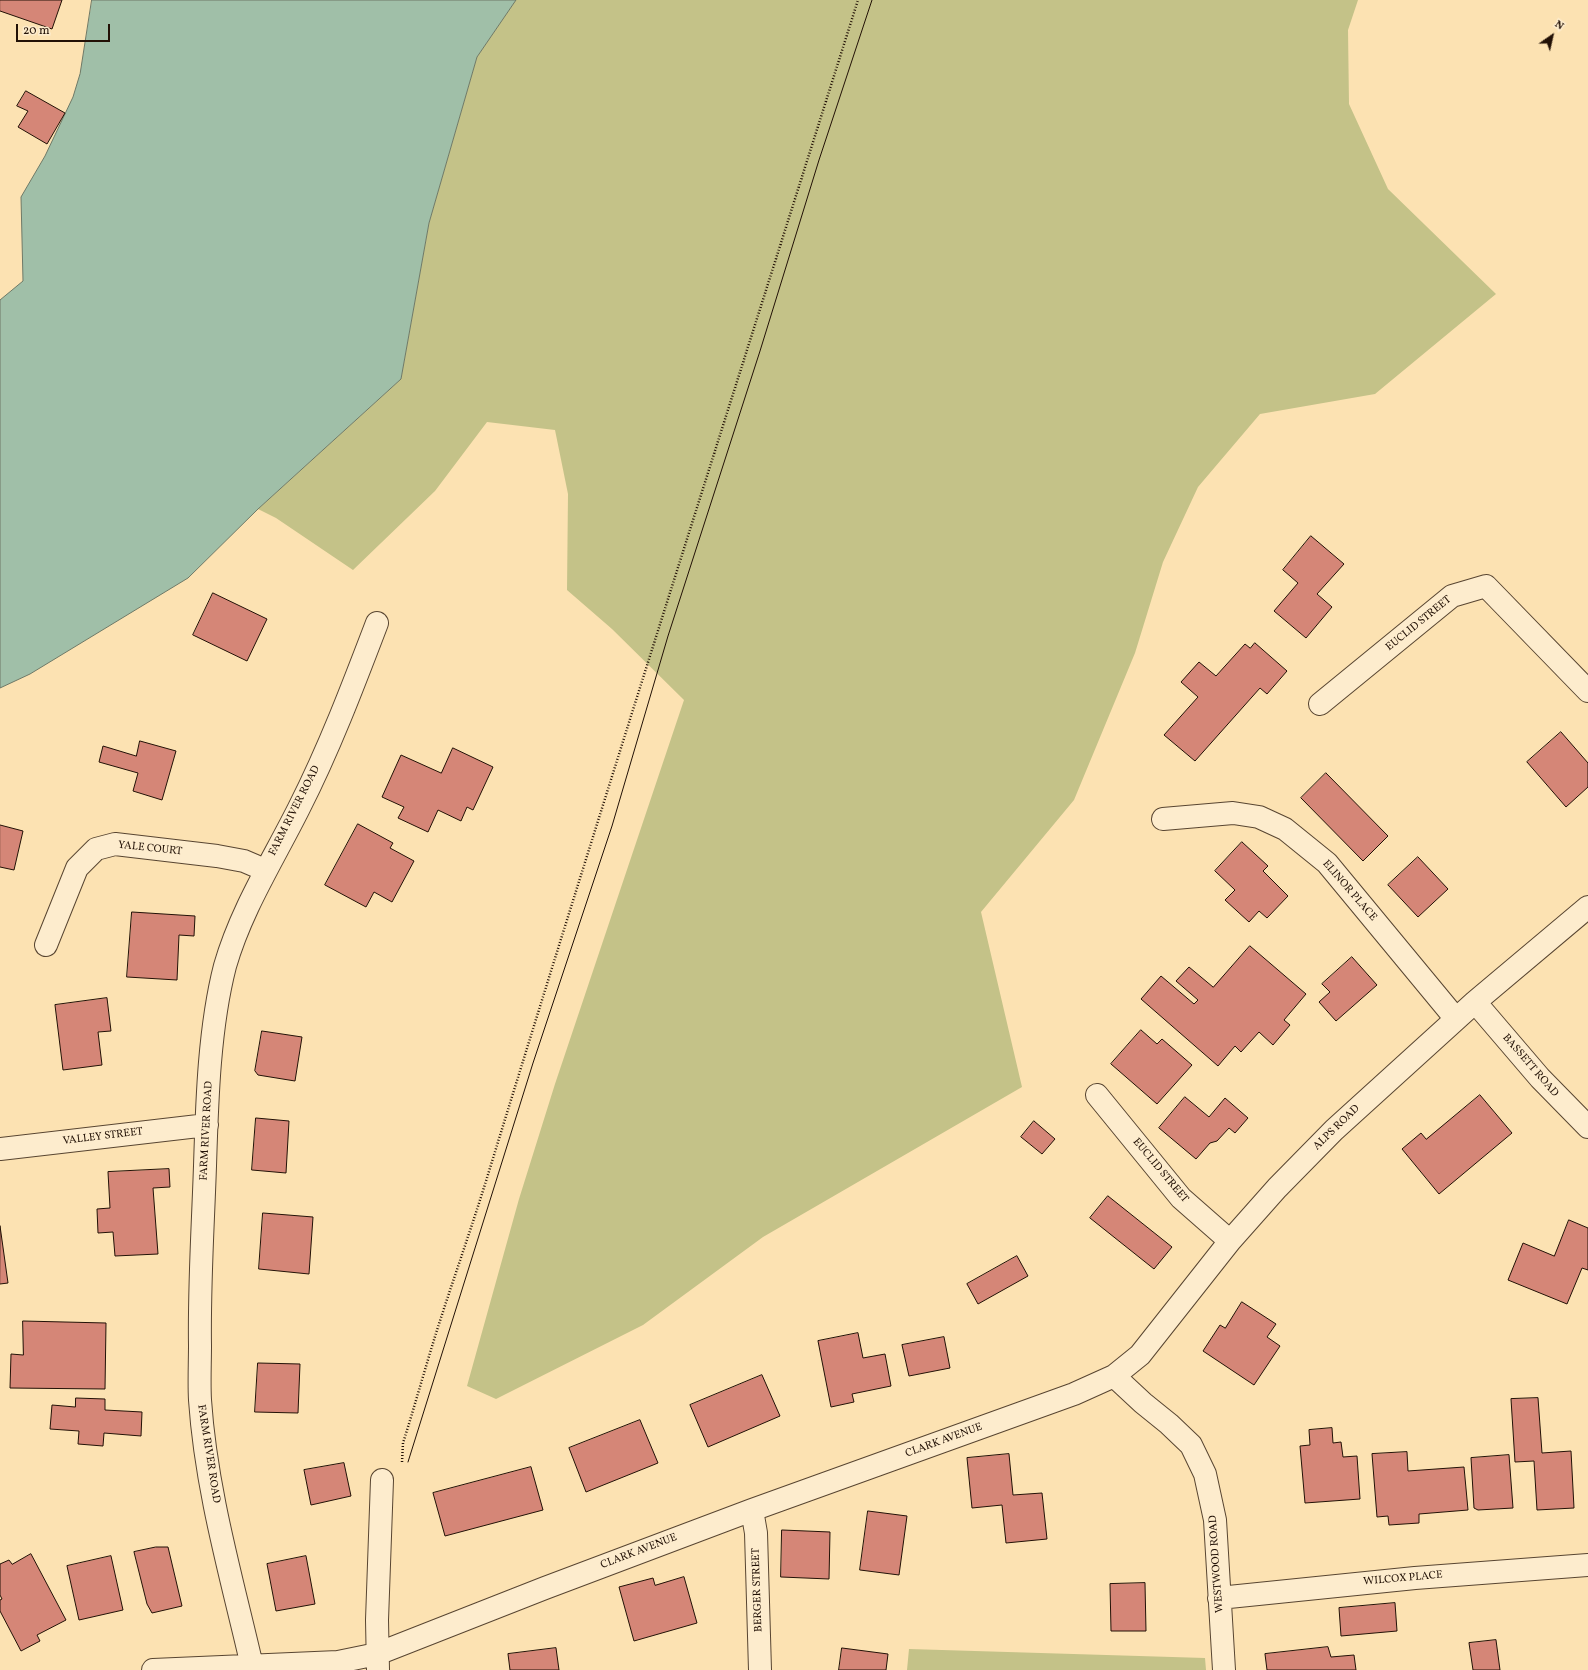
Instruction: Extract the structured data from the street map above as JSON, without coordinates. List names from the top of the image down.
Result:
{
  "streets": {
    "street": [
      "EUCLID STREET",
      "FARM RIVER ROAD",
      "YALE COURT",
      "ELINOR PLACE",
      "BASSETT ROAD",
      "ALPS ROAD",
      "VALLEY STREET",
      "CLARK AVENUE",
      "WESTWOOD ROAD",
      "WILCOX PLACE",
      "BERGER STREET"
    ]
  },
  "crossings": [
    ["EUCLID STREET", "ALPS ROAD"],
    ["FARM RIVER ROAD", "YALE COURT"],
    ["FARM RIVER ROAD", "VALLEY STREET"],
    ["FARM RIVER ROAD", "CLARK AVENUE"],
    ["ELINOR PLACE", "ALPS ROAD"],
    ["BASSETT ROAD", "ALPS ROAD"],
    ["ALPS ROAD", "CLARK AVENUE"],
    ["ALPS ROAD", "WESTWOOD ROAD"],
    ["CLARK AVENUE", "WESTWOOD ROAD"],
    ["CLARK AVENUE", "BERGER STREET"],
    ["WESTWOOD ROAD", "WILCOX PLACE"]
  ],
  "scale_bar": "20 m",
  "north": "top right"
}
